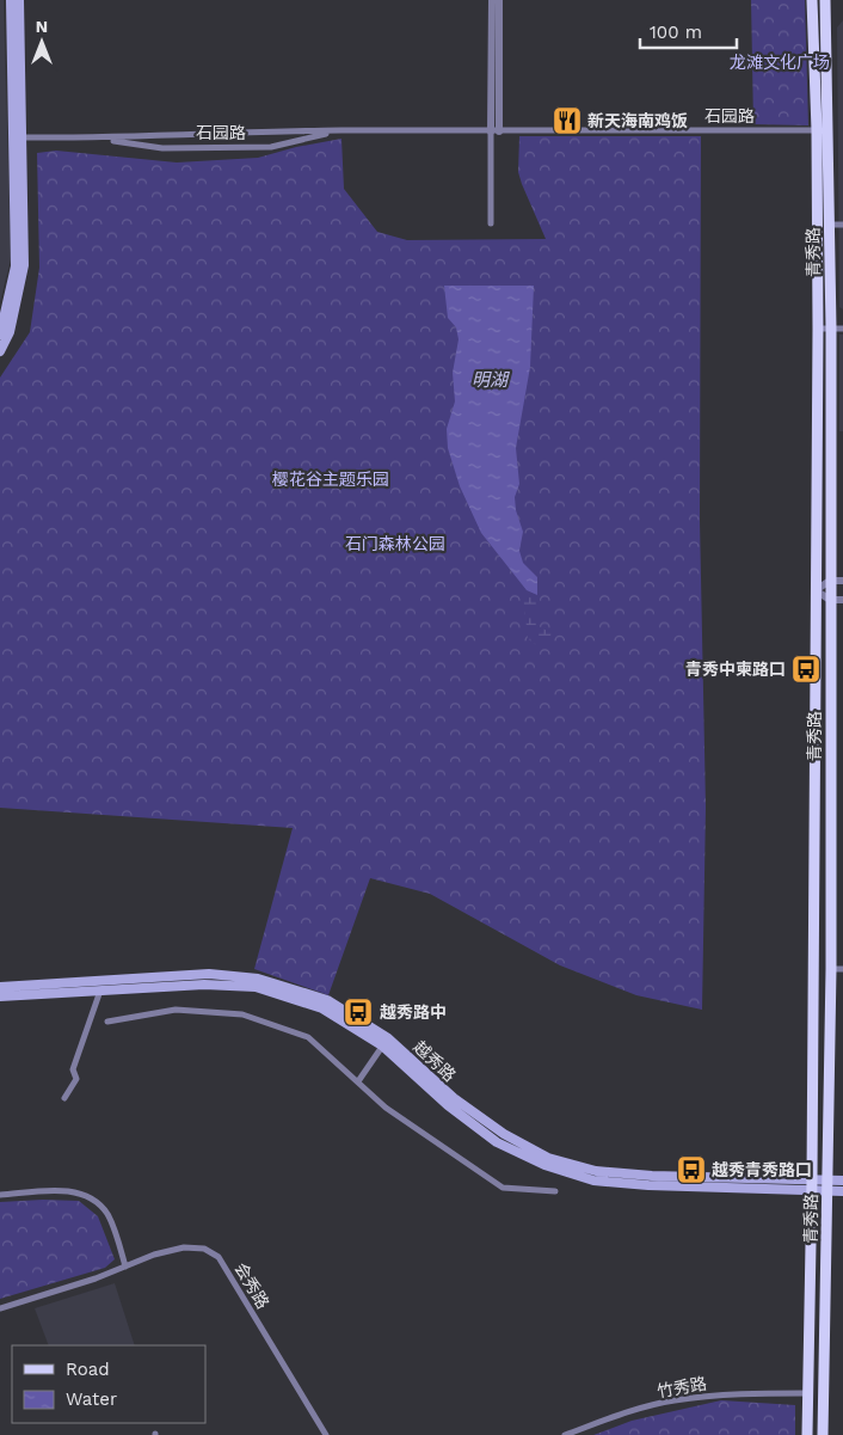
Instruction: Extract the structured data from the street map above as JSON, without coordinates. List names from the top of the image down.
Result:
{
  "streets": {
    "main road": ["青秀路", "越秀路"],
    "street": ["石园路", "会秀路", "竹秀路"]
  },
  "crossings": [
    ["石园路", "青秀路"],
    ["青秀路", "越秀路"],
    ["青秀路", "竹秀路"]
  ],
  "water": ["明湖"],
  "parks": ["龙滩文化广场", "樱花谷主题乐园", "石门森林公园"],
  "places": {
    "restaurant": ["新天海南鸡饭"],
    "bus stop": ["青秀中柬路口", "越秀路中", "越秀青秀路口"]
  },
  "legend": ["Road", "Water"],
  "scale_bar": "100 m",
  "north": "top"
}
